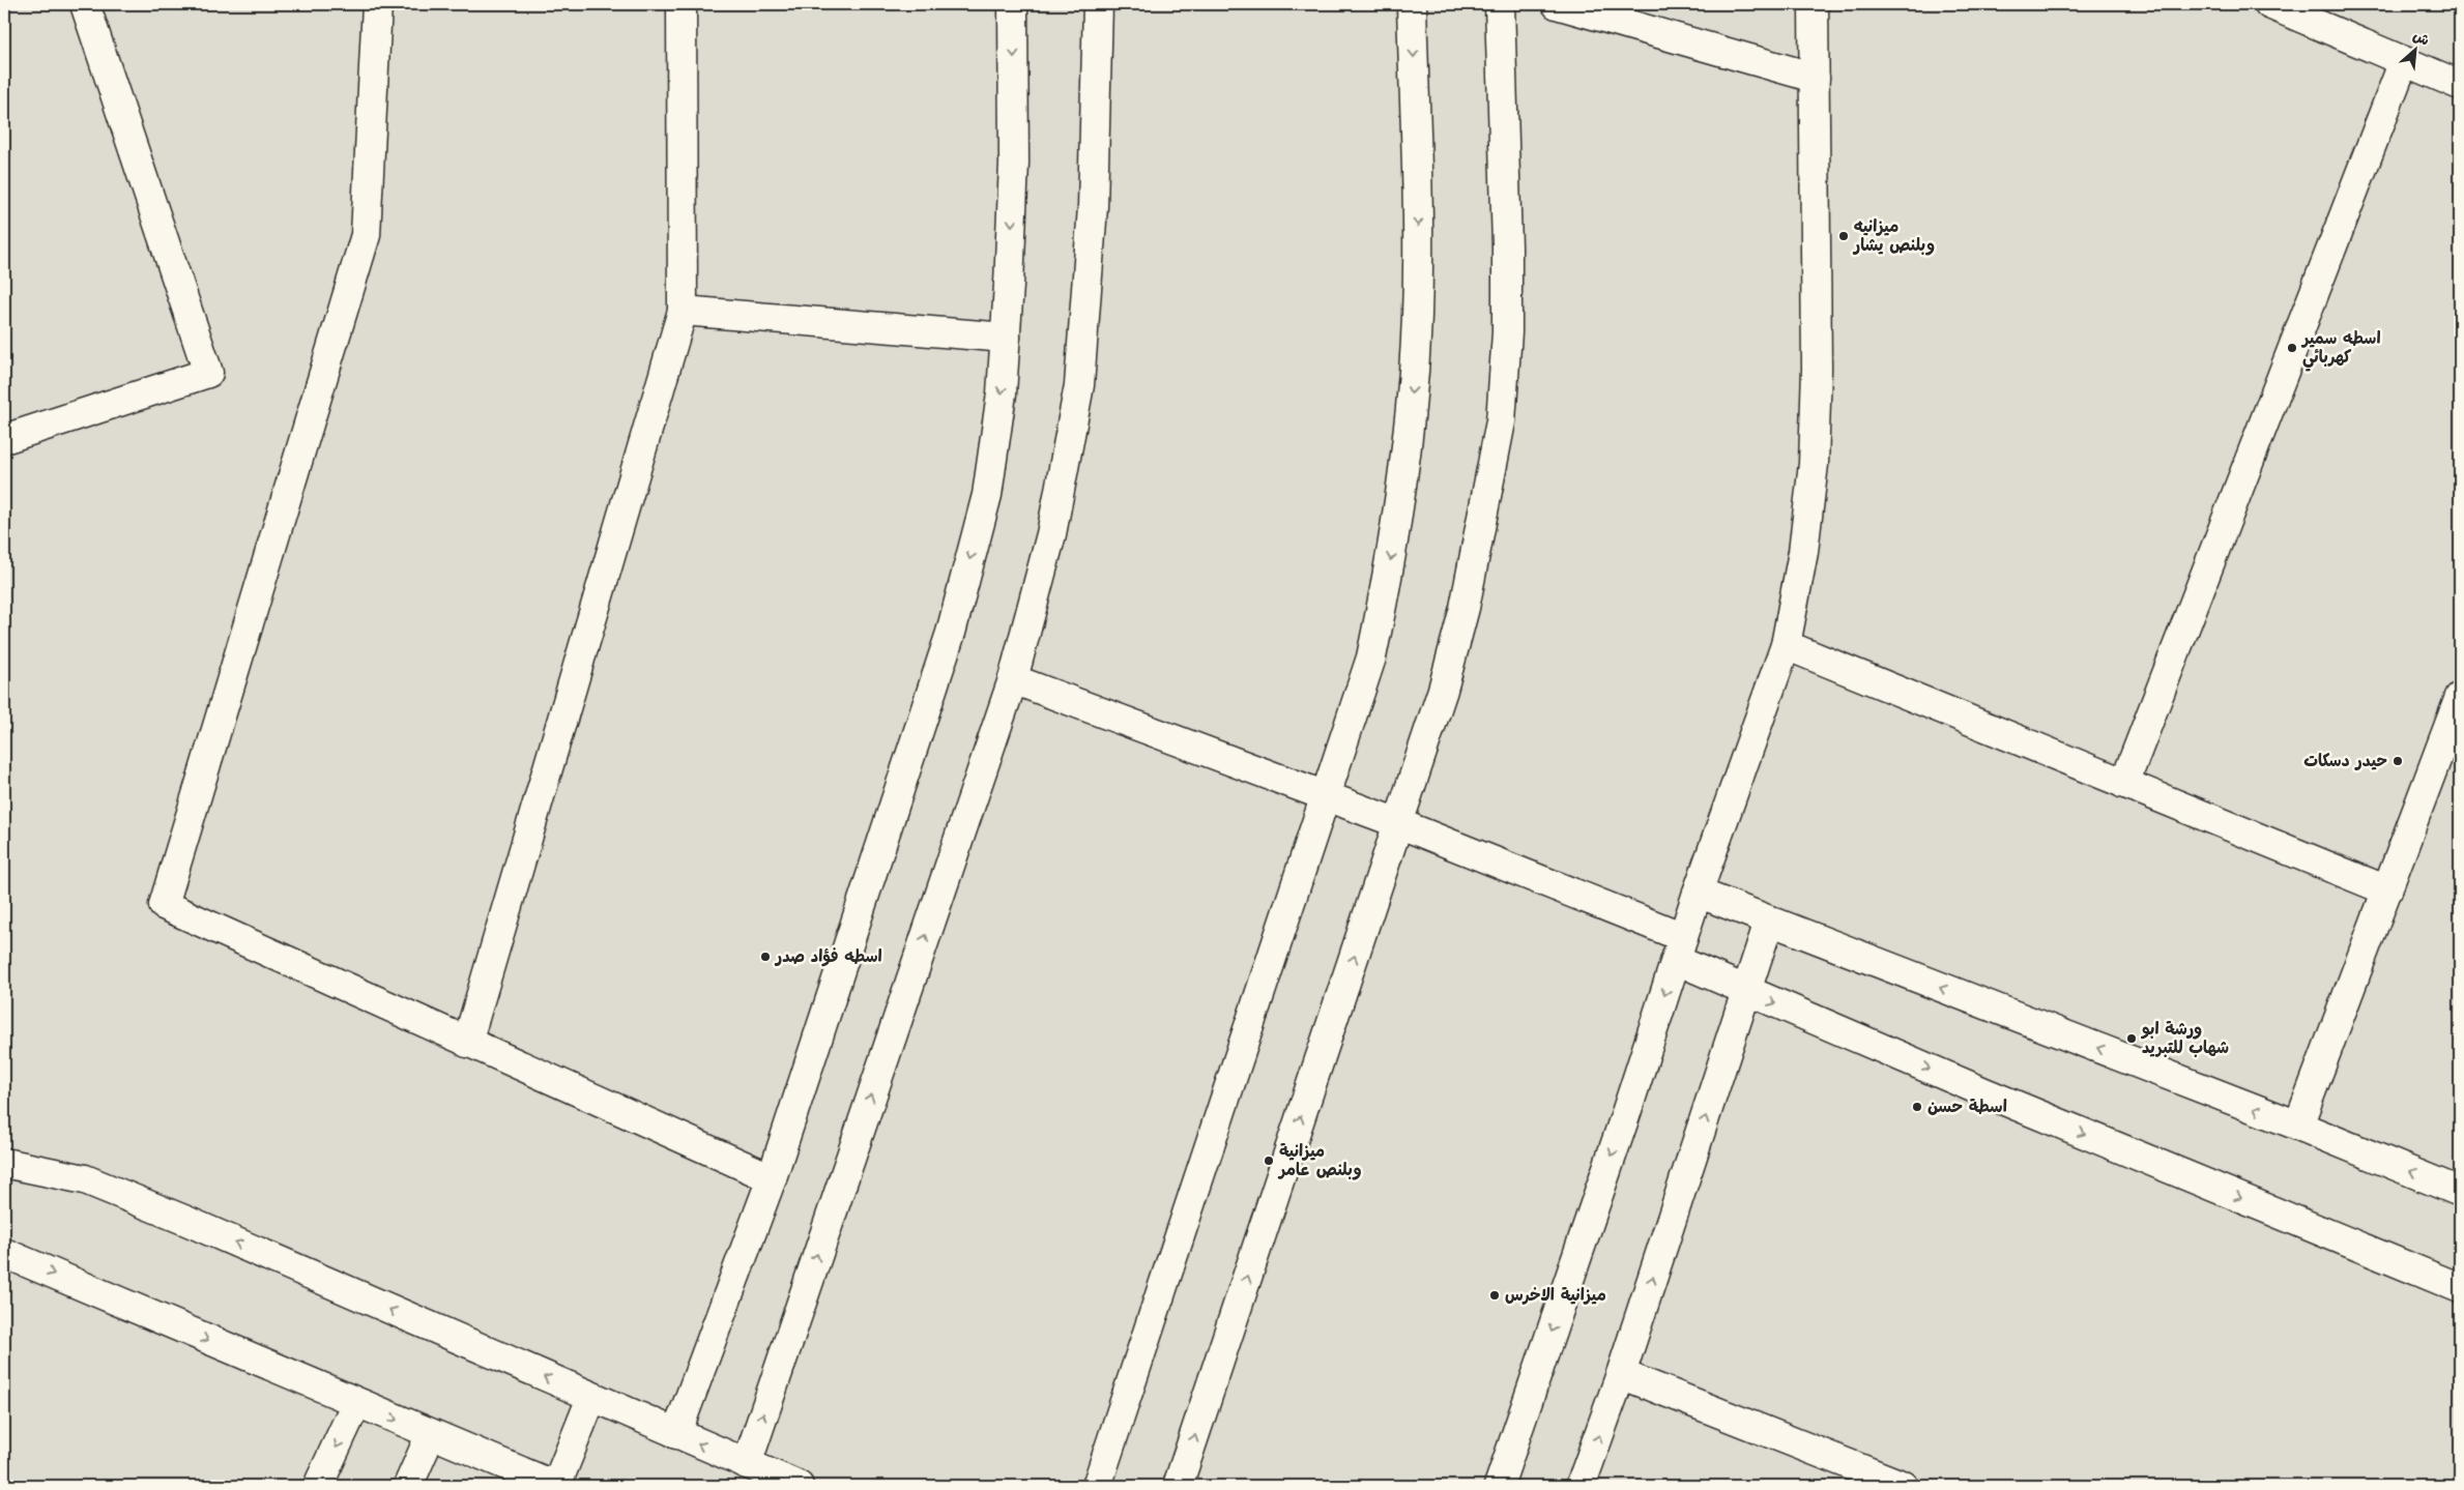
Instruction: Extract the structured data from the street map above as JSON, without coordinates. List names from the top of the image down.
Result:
{
  "places": [
    "ميزانيه وبلنص يشار",
    "اسطه سمير كهربائي",
    "حيدر دسكات",
    "اسطه فؤاد صدر",
    "ورشة ابو شهاب للتبريد",
    "اسطة حسن",
    "ميزانية وبلنص عامر",
    "ميزانية الاخرس"
  ],
  "north": "top right"
}
